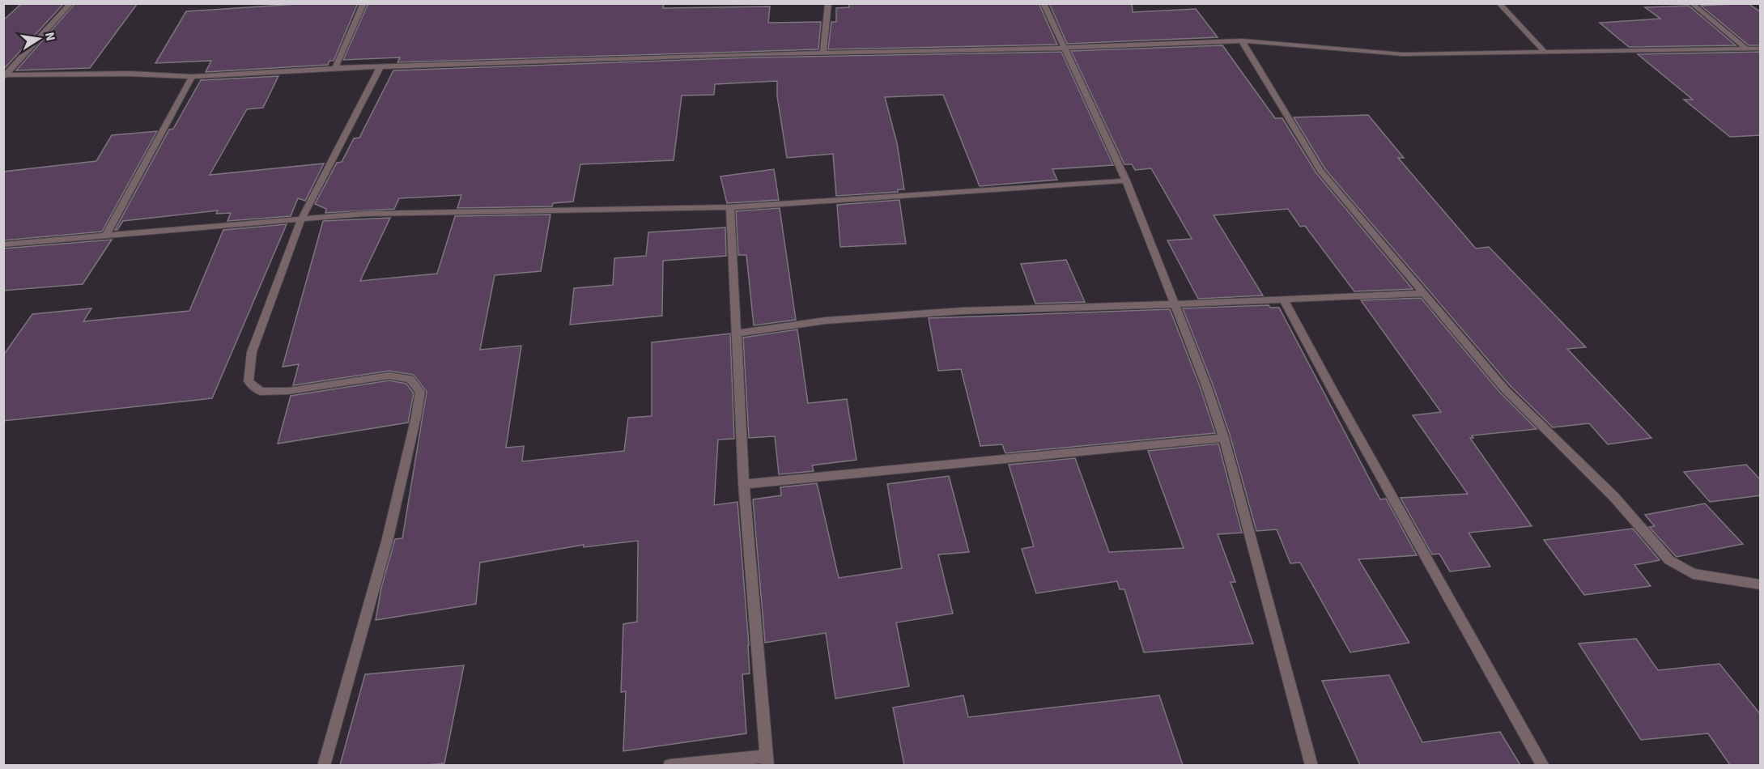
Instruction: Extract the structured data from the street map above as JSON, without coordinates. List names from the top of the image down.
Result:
{
  "north": "right"
}
